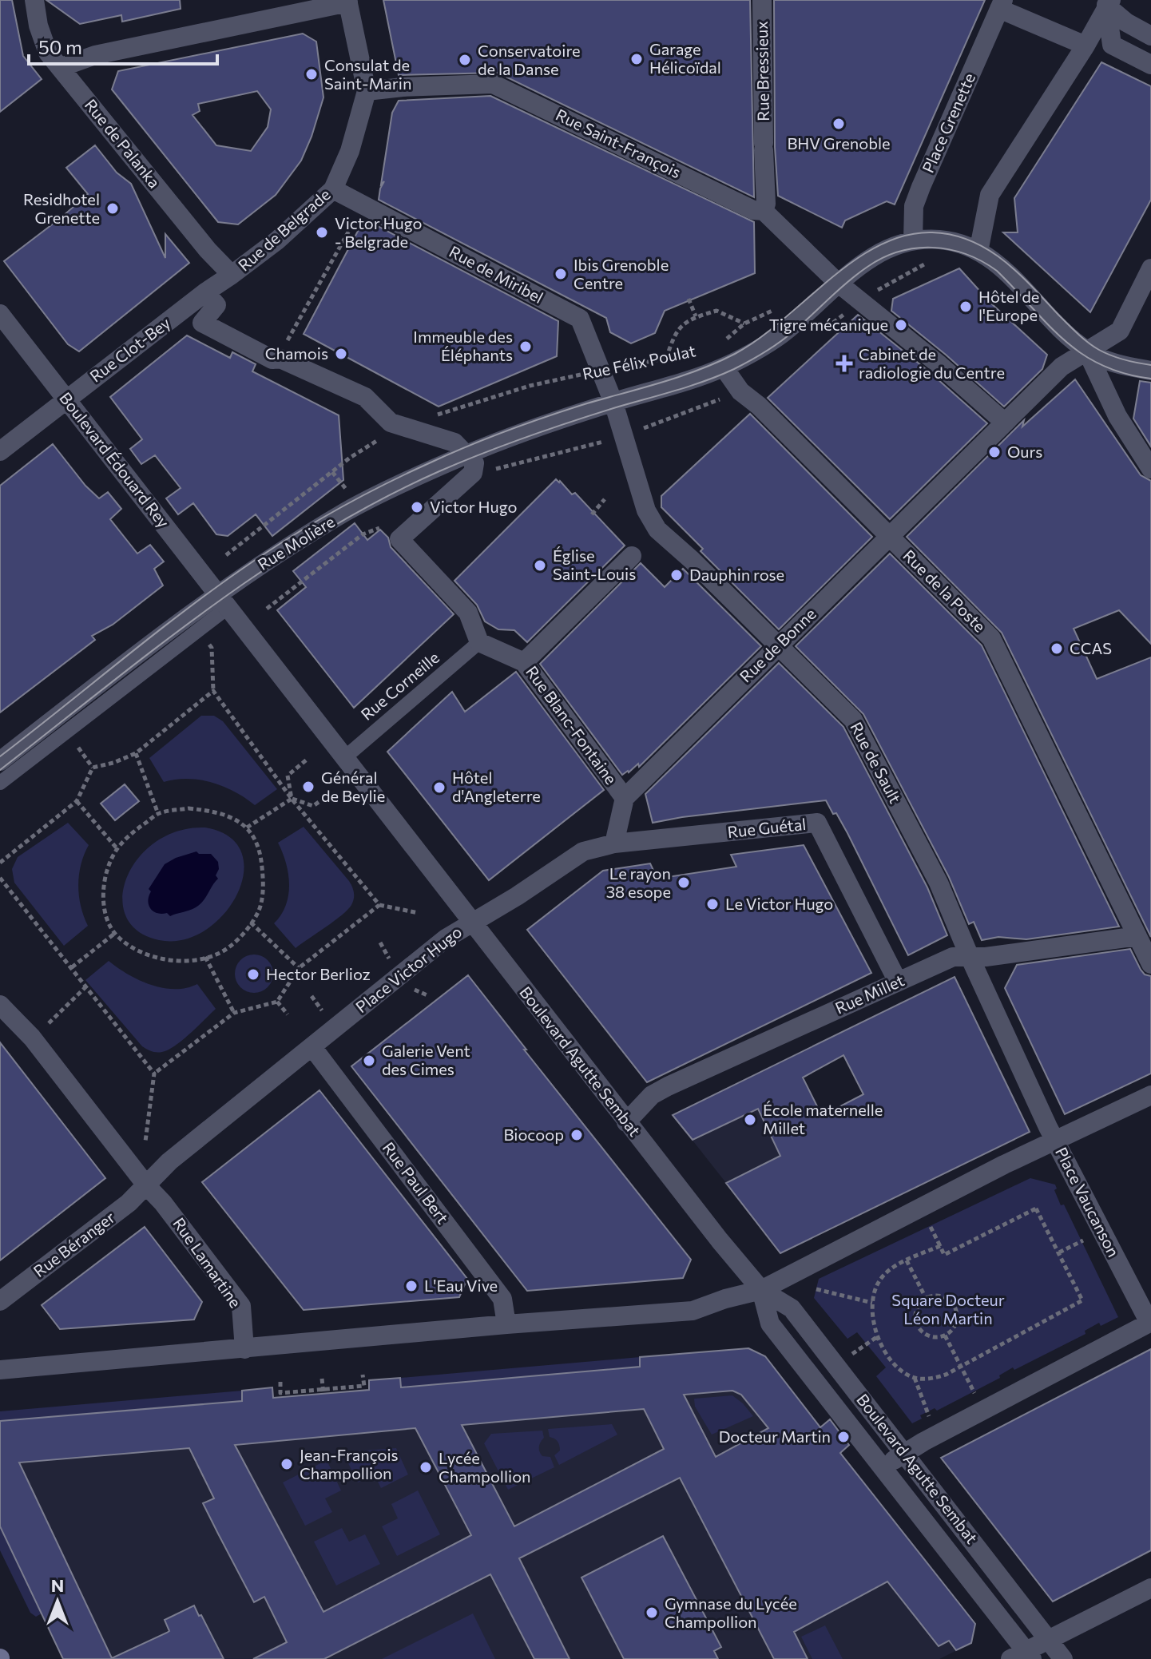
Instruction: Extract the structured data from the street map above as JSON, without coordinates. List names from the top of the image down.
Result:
{
  "streets": {
    "street": [
      "Rue Bressieux",
      "Place Grenette",
      "Rue de Palanka",
      "Rue Saint-François",
      "Rue de Belgrade",
      "Rue de Miribel",
      "Rue Clot-Bey",
      "Rue Félix Poulat",
      "Boulevard Édouard Rey",
      "Rue Molière",
      "Rue de la Poste",
      "Rue de Bonne",
      "Rue Blanc-Fontaine",
      "Rue de Sault",
      "Rue Guétal",
      "Place Victor Hugo",
      "Rue Millet",
      "Boulevard Agutte Sembat",
      "Rue Paul Bert",
      "Place Vaucanson",
      "Rue Béranger",
      "Rue Lamartine"
    ],
    "lane": ["Rue Corneille"]
  },
  "crossings": [
    ["Rue Bressieux", "Rue Saint-François"],
    ["Place Grenette", "Rue Félix Poulat"],
    ["Rue de Palanka", "Rue de Belgrade"],
    ["Rue de Palanka", "Rue Clot-Bey"],
    ["Rue Saint-François", "Rue de Belgrade"],
    ["Rue Saint-François", "Rue Félix Poulat"],
    ["Rue Saint-François", "Rue de Bonne"],
    ["Rue de Belgrade", "Rue de Miribel"],
    ["Rue de Belgrade", "Rue Clot-Bey"],
    ["Rue de Miribel", "Rue Félix Poulat"],
    ["Rue de Miribel", "Rue de Sault"],
    ["Rue Clot-Bey", "Boulevard Édouard Rey"],
    ["Rue Félix Poulat", "Rue Molière"],
    ["Rue Félix Poulat", "Rue de la Poste"],
    ["Rue Félix Poulat", "Rue de Sault"],
    ["Boulevard Édouard Rey", "Rue Molière"],
    ["Boulevard Édouard Rey", "Place Victor Hugo"],
    ["Rue Molière", "Place Victor Hugo"],
    ["Rue de la Poste", "Rue de Bonne"],
    ["Rue de la Poste", "Rue Millet"],
    ["Rue de Bonne", "Rue Blanc-Fontaine"],
    ["Rue de Bonne", "Rue de Sault"],
    ["Rue Corneille", "Rue Blanc-Fontaine"],
    ["Rue Corneille", "Place Victor Hugo"],
    ["Rue de Sault", "Rue Millet"],
    ["Rue de Sault", "Place Vaucanson"],
    ["Rue Guétal", "Rue Millet"],
    ["Place Victor Hugo", "Boulevard Agutte Sembat"],
    ["Place Victor Hugo", "Rue Paul Bert"],
    ["Place Victor Hugo", "Rue Béranger"],
    ["Place Victor Hugo", "Rue Lamartine"],
    ["Rue Millet", "Boulevard Agutte Sembat"],
    ["Rue Béranger", "Rue Lamartine"]
  ],
  "parks": ["Square Docteur Léon Martin"],
  "places": {
    "other": [
      "Garage Hélicoïdal",
      "Conservatoire de la Danse",
      "Consulat de Saint-Marin",
      "BHV Grenoble",
      "Residhotel Grenette",
      "Victor Hugo - Belgrade",
      "Ibis Grenoble Centre",
      "Hôtel de l'Europe",
      "Tigre mécanique",
      "Immeuble des Éléphants",
      "Chamois",
      "Ours",
      "Victor Hugo",
      "Église Saint-Louis",
      "Dauphin rose",
      "CCAS",
      "Général de Beylie",
      "Hôtel d'Angleterre",
      "Le rayon 38 esope",
      "Le Victor Hugo",
      "Hector Berlioz",
      "Galerie Vent des Cimes",
      "École maternelle Millet",
      "Biocoop",
      "L'Eau Vive",
      "Docteur Martin",
      "Jean-François Champollion",
      "Lycée Champollion",
      "Gymnase du Lycée Champollion"
    ],
    "health": ["Cabinet de radiologie du Centre"]
  },
  "scale_bar": "50 m",
  "north": "top"
}
